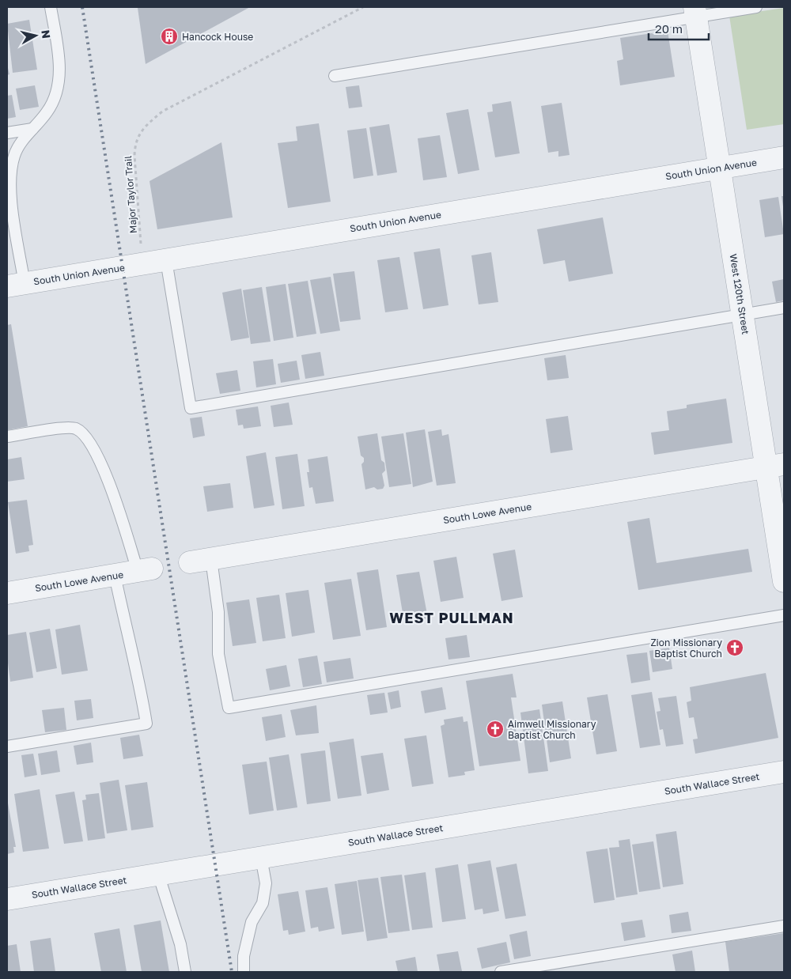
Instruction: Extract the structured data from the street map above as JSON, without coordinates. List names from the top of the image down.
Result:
{
  "streets": {
    "street": [
      "South Union Avenue",
      "West 120th Street",
      "South Lowe Avenue",
      "South Wallace Street"
    ],
    "path": ["Major Taylor Trail"]
  },
  "crossings": [
    ["South Union Avenue", "Major Taylor Trail"],
    ["South Union Avenue", "West 120th Street"],
    ["West 120th Street", "South Lowe Avenue"]
  ],
  "districts": ["WEST PULLMAN"],
  "places": {
    "building": ["Hancock House"],
    "church": ["Zion Missionary Baptist Church", "Aimwell Missionary Baptist Church"]
  },
  "scale_bar": "20 m",
  "north": "right"
}
